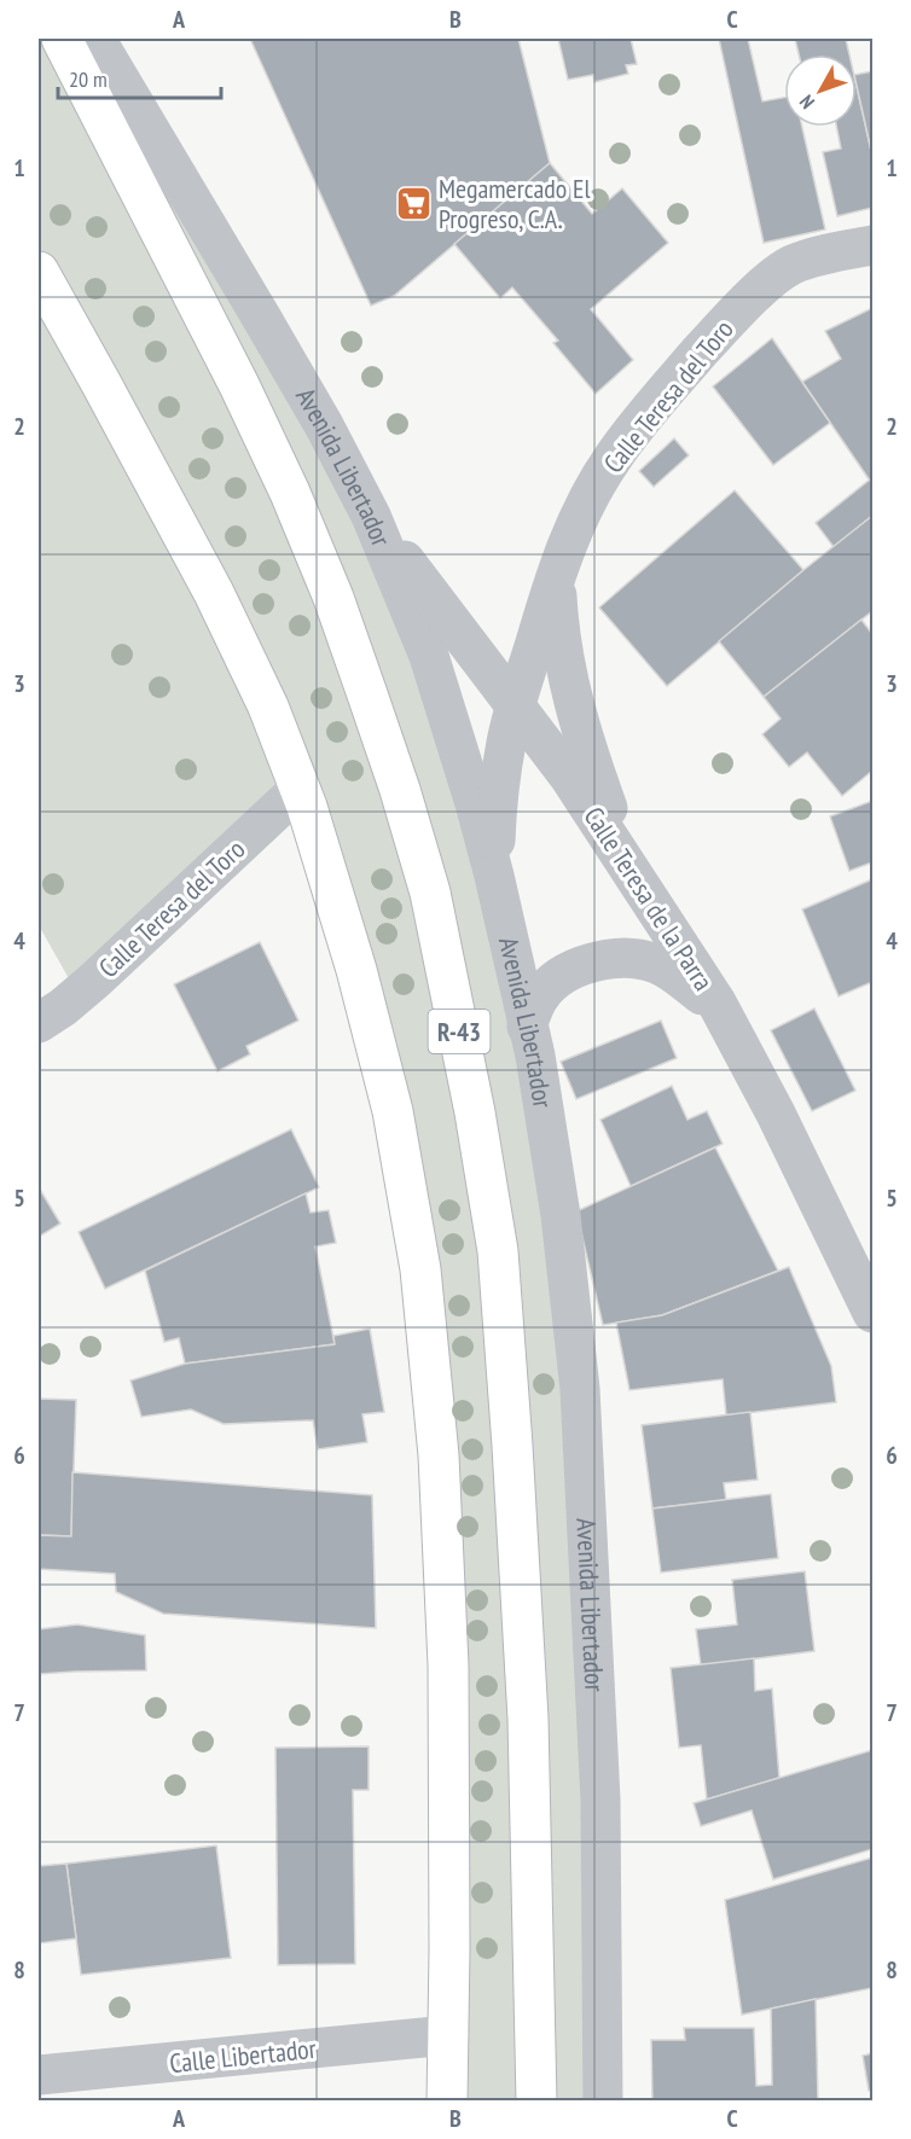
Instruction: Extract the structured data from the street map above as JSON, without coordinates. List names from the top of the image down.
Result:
{
  "streets": {
    "main road": ["R-43"],
    "street": [
      "Calle Teresa del Toro",
      "Avenida Libertador",
      "Calle Teresa de la Parra",
      "Calle Libertador"
    ]
  },
  "crossings": [
    ["Calle Teresa del Toro", "Avenida Libertador"],
    ["Calle Teresa del Toro", "Calle Teresa de la Parra"],
    ["Avenida Libertador", "Calle Teresa de la Parra"]
  ],
  "places": {
    "supermarket": ["Megamercado El Progreso, C.A."]
  },
  "scale_bar": "20 m",
  "north": "bottom left",
  "grid": {
    "columns": ["A", "B", "C"],
    "rows": [
      "1",
      "2",
      "3",
      "4",
      "5",
      "6",
      "7",
      "8"
    ]
  }
}
